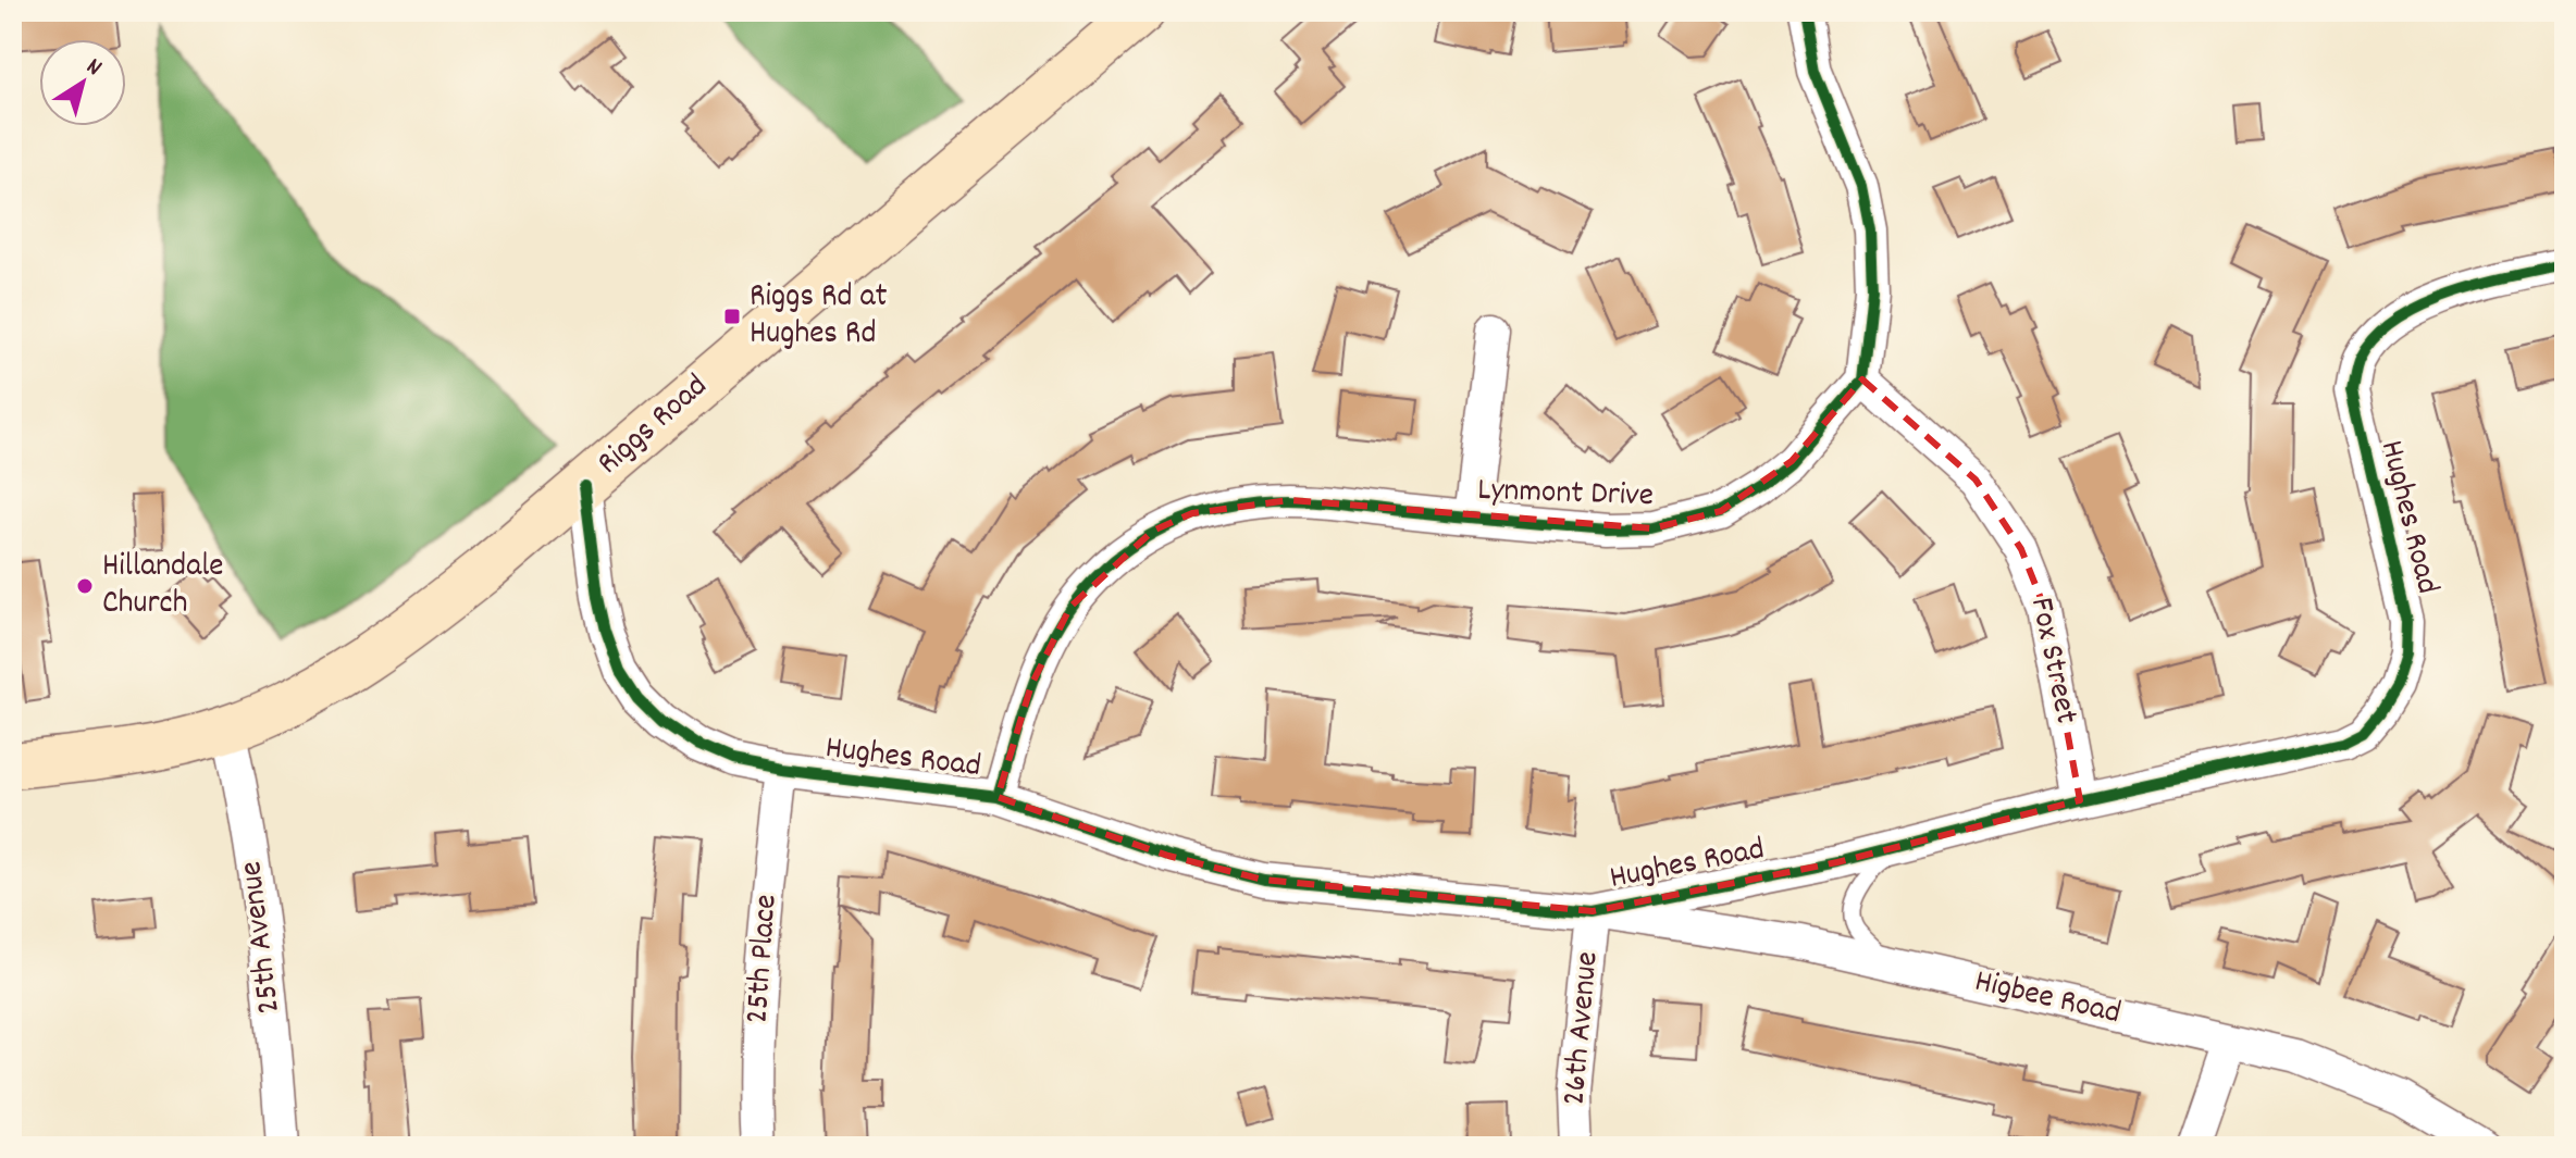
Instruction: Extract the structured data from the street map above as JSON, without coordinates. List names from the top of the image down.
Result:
{
  "streets": {
    "main road": ["Riggs Road"],
    "street": [
      "Lynmont Drive",
      "Hughes Road",
      "Fox Street",
      "25th Avenue",
      "25th Place",
      "Higbee Road",
      "26th Avenue"
    ]
  },
  "crossings": [
    ["Riggs Road", "Hughes Road"],
    ["Riggs Road", "25th Avenue"],
    ["Lynmont Drive", "Hughes Road"],
    ["Lynmont Drive", "Fox Street"],
    ["Hughes Road", "Fox Street"],
    ["Hughes Road", "25th Place"],
    ["Hughes Road", "Higbee Road"],
    ["Hughes Road", "26th Avenue"],
    ["Higbee Road", "26th Avenue"]
  ],
  "places": {
    "transit": ["Riggs Rd at Hughes Rd"],
    "other": ["Hillandale Church"]
  },
  "north": "top right"
}
